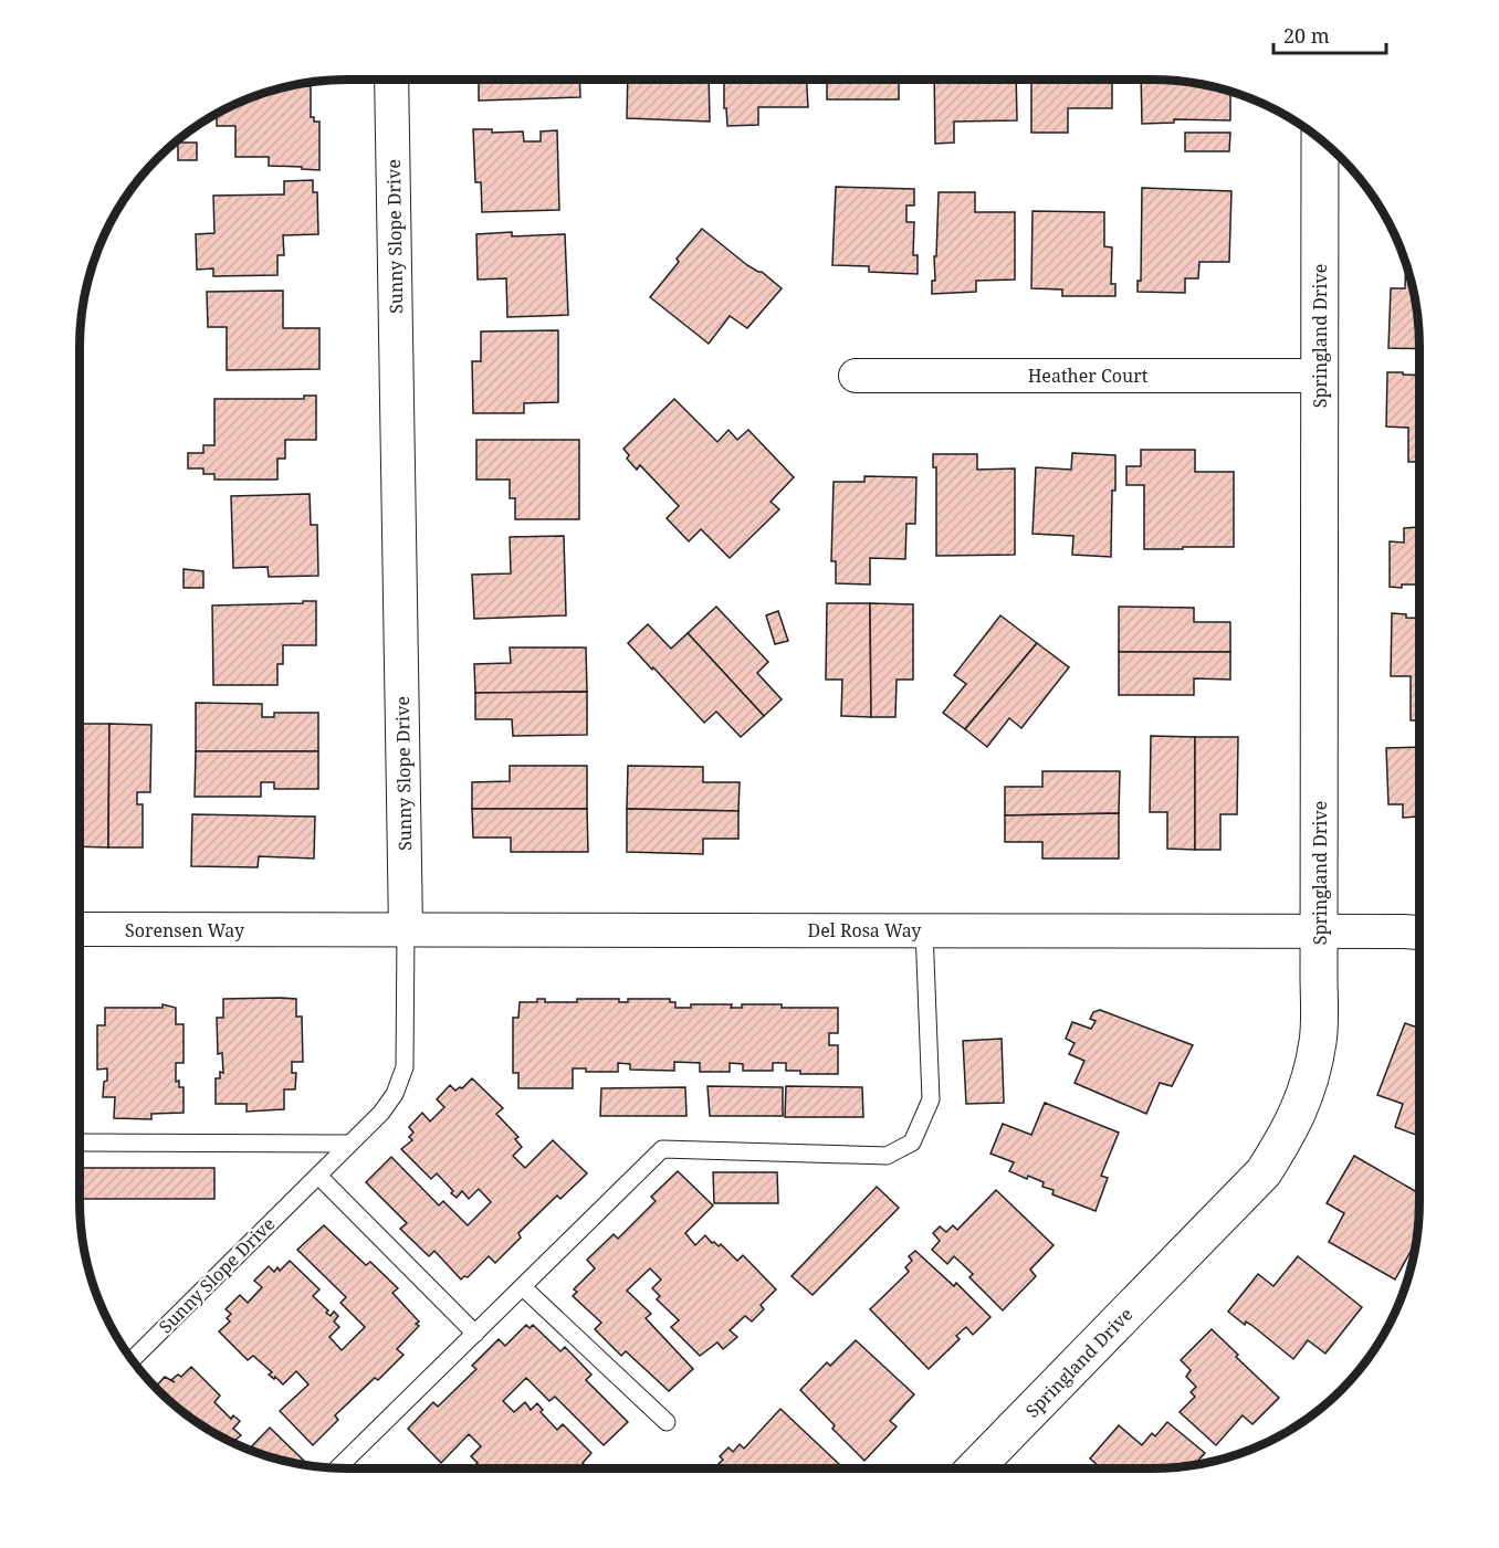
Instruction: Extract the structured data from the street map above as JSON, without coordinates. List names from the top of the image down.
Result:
{
  "streets": {
    "street": [
      "Sunny Slope Drive",
      "Springland Drive",
      "Heather Court",
      "Sorensen Way",
      "Del Rosa Way"
    ]
  },
  "crossings": [
    ["Sunny Slope Drive", "Del Rosa Way"],
    ["Springland Drive", "Heather Court"],
    ["Springland Drive", "Del Rosa Way"],
    ["Sorensen Way", "Del Rosa Way"]
  ],
  "scale_bar": "20 m"
}
